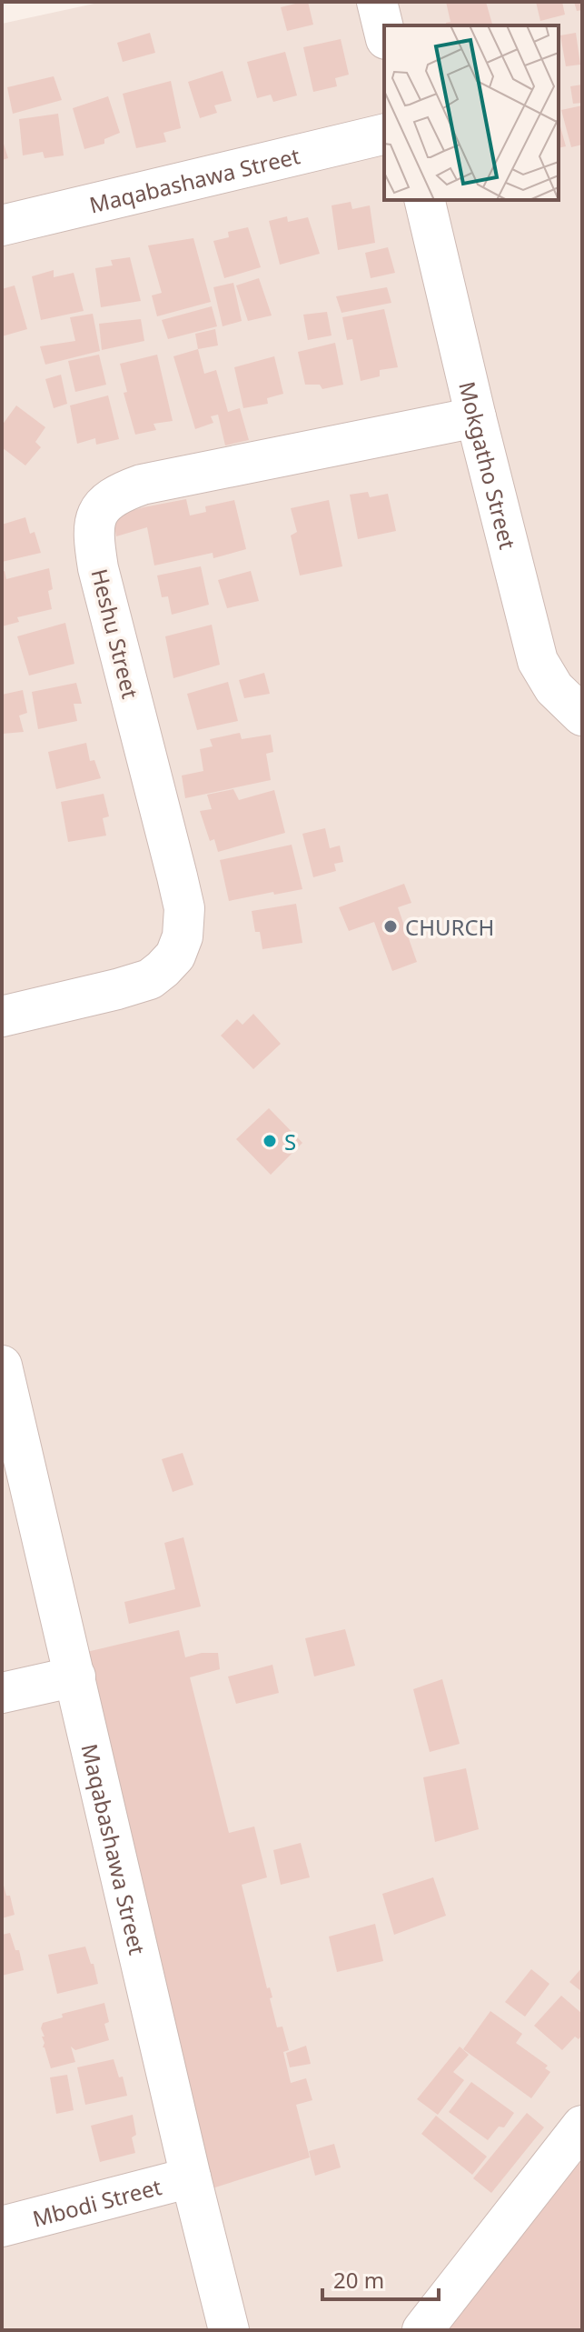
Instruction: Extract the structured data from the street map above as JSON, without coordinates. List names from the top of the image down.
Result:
{
  "streets": {
    "street": [
      "Maqabashawa Street",
      "Mokgatho Street",
      "Heshu Street",
      "Mbodi Street"
    ]
  },
  "crossings": [
    ["Maqabashawa Street", "Mbodi Street"],
    ["Mokgatho Street", "Heshu Street"]
  ],
  "places": ["CHURCH", "S"],
  "scale_bar": "20 m"
}
